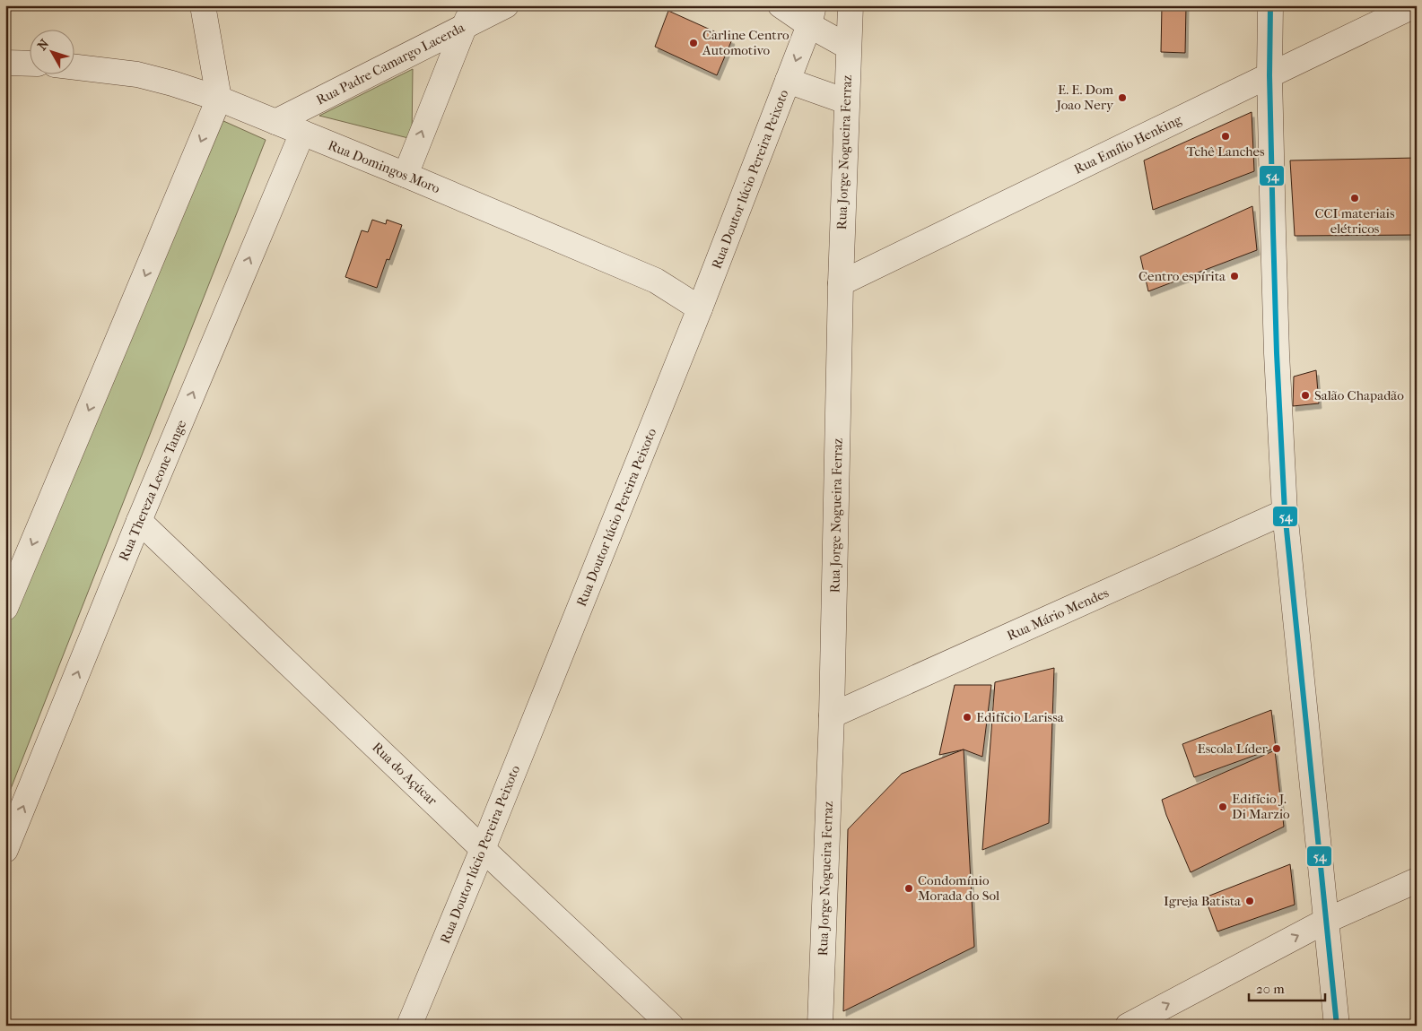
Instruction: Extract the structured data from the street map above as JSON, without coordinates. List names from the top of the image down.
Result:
{
  "streets": {
    "street": [
      "Rua Padre Camargo Lacerda",
      "Rua Emílio Henking",
      "Rua Jorge Nogueira Ferraz",
      "Rua Domingos Moro",
      "Rua Doutor lúcio Pereira Peixoto",
      "Rua Thereza Leone Tange",
      "Rua Mário Mendes",
      "Rua do Açúcar"
    ]
  },
  "crossings": [
    ["Rua Padre Camargo Lacerda", "Rua Domingos Moro"],
    ["Rua Emílio Henking", "Rua Jorge Nogueira Ferraz"],
    ["Rua Jorge Nogueira Ferraz", "Rua Mário Mendes"],
    ["Rua Domingos Moro", "Rua Doutor lúcio Pereira Peixoto"],
    ["Rua Domingos Moro", "Rua Thereza Leone Tange"],
    ["Rua Doutor lúcio Pereira Peixoto", "Rua do Açúcar"],
    ["Rua Thereza Leone Tange", "Rua do Açúcar"]
  ],
  "places": [
    "Carline Centro Automotivo",
    "E. E. Dom Joao Nery",
    "Tchê Lanches",
    "CCI materiais elétricos",
    "Centro espírita",
    "Salão Chapadão",
    "Edifício Larissa",
    "Escola Líder",
    "Edifício J. Di Marzio",
    "Condomínio Morada do Sol",
    "Igreja Batista"
  ],
  "lines": ["transit line 54"],
  "scale_bar": "20 m",
  "north": "top left"
}
